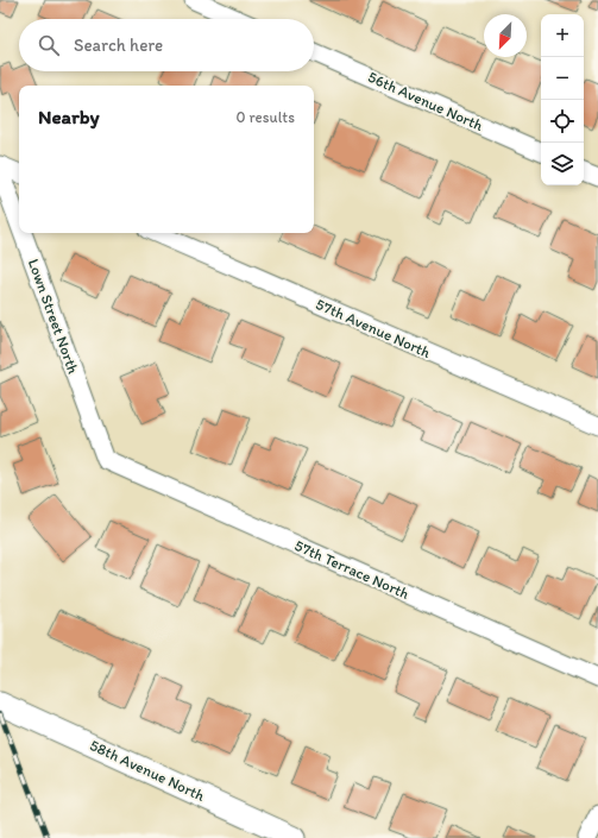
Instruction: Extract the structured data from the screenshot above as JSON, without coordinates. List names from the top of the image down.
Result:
{
  "streets": {
    "street": [
      "56th Avenue North",
      "Lown Street North",
      "57th Avenue North",
      "57th Terrace North",
      "58th Avenue North"
    ]
  },
  "crossings": [
    ["Lown Street North", "57th Terrace North"]
  ],
  "north": "bottom left",
  "page": {
    "map_buttons": ["+", "−"],
    "search": "Search here",
    "heading": ["Nearby", "0 results"]
  }
}
